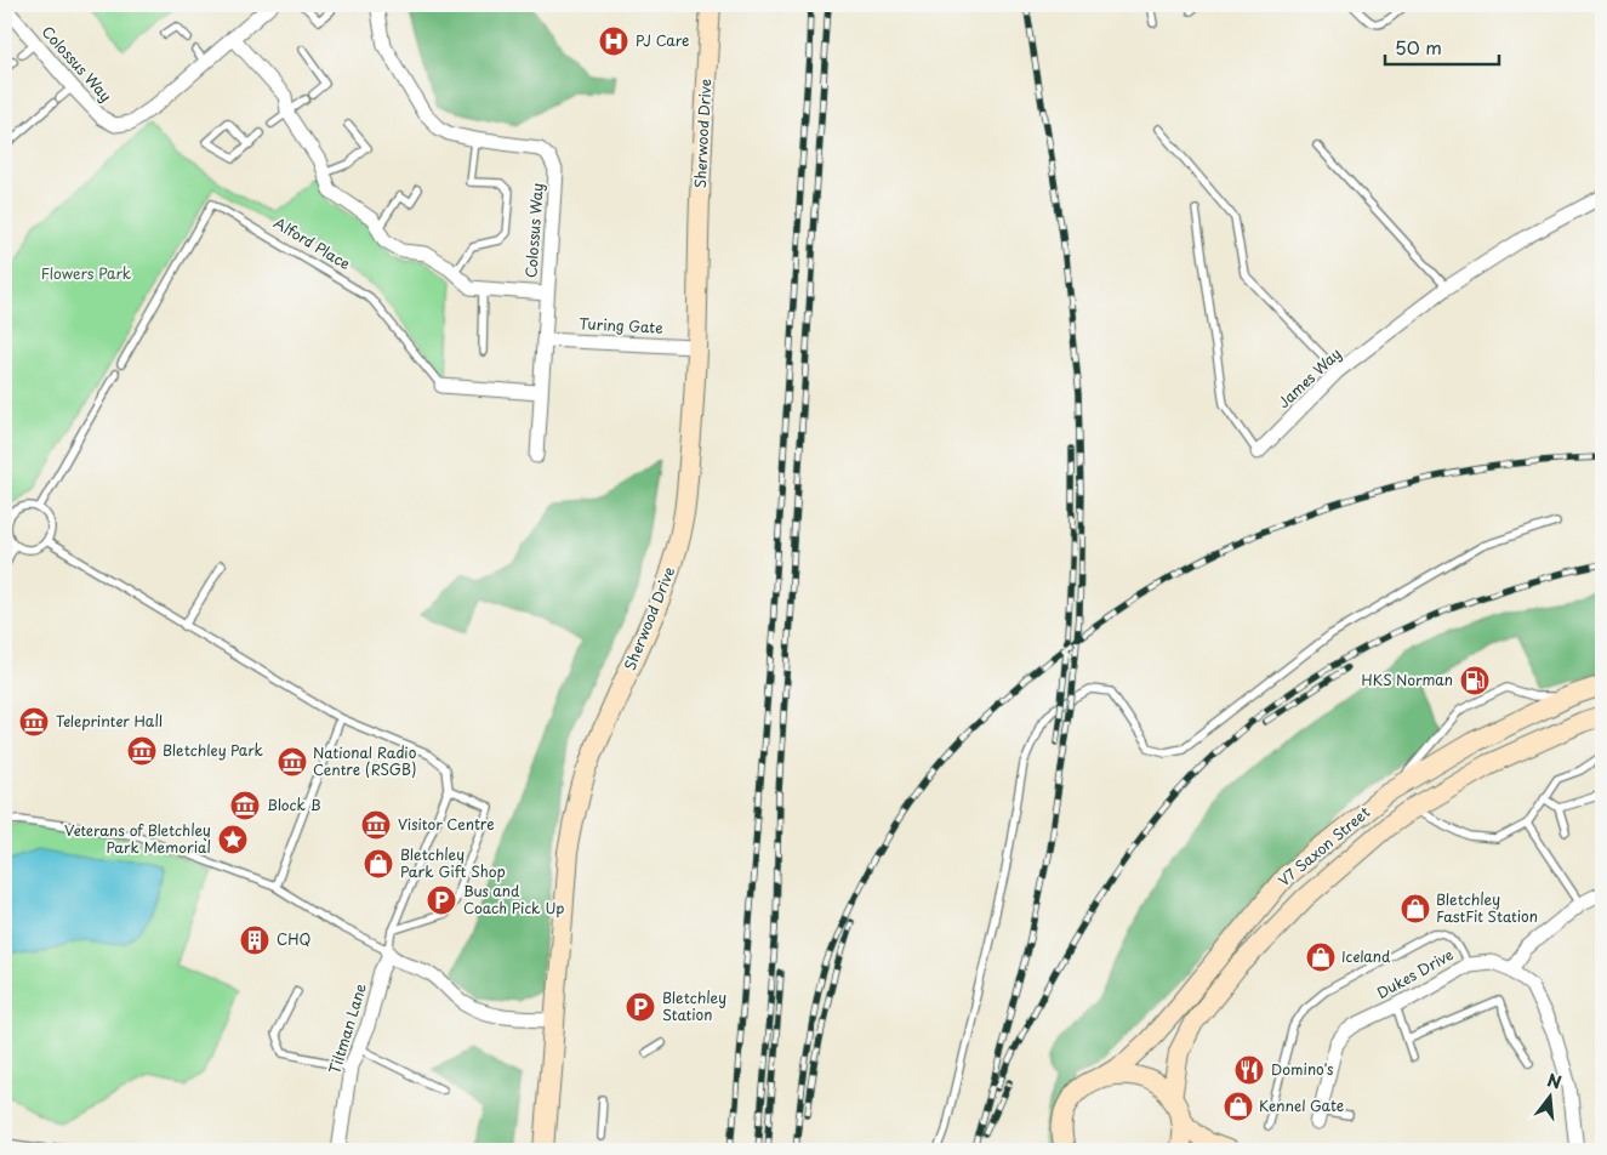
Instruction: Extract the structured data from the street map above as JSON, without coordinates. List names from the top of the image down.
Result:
{
  "streets": {
    "main road": ["Sherwood Drive", "V7 Saxon Street"],
    "street": [
      "Colossus Way",
      "Alford Place",
      "Turing Gate",
      "James Way",
      "Dukes Drive",
      "Tiltman Lane"
    ]
  },
  "crossings": [
    ["Colossus Way", "Alford Place"],
    ["Colossus Way", "Turing Gate"],
    ["Sherwood Drive", "Turing Gate"]
  ],
  "parks": ["Flowers Park"],
  "places": {
    "hospital": ["PJ Care"],
    "fuel station": ["HKS Norman"],
    "museum": [
      "Teleprinter Hall",
      "Bletchley Park",
      "National Radio Centre (RSGB)",
      "Block B",
      "Visitor Centre"
    ],
    "place": ["Veterans of Bletchley Park Memorial"],
    "shop": [
      "Bletchley Park Gift Shop",
      "Bletchley FastFit Station",
      "Iceland",
      "Kennel Gate"
    ],
    "parking": ["Bus and Coach Pick Up", "Bletchley Station"],
    "building": ["CHQ"],
    "restaurant": ["Domino's"]
  },
  "scale_bar": "50 m",
  "north": "top"
}
